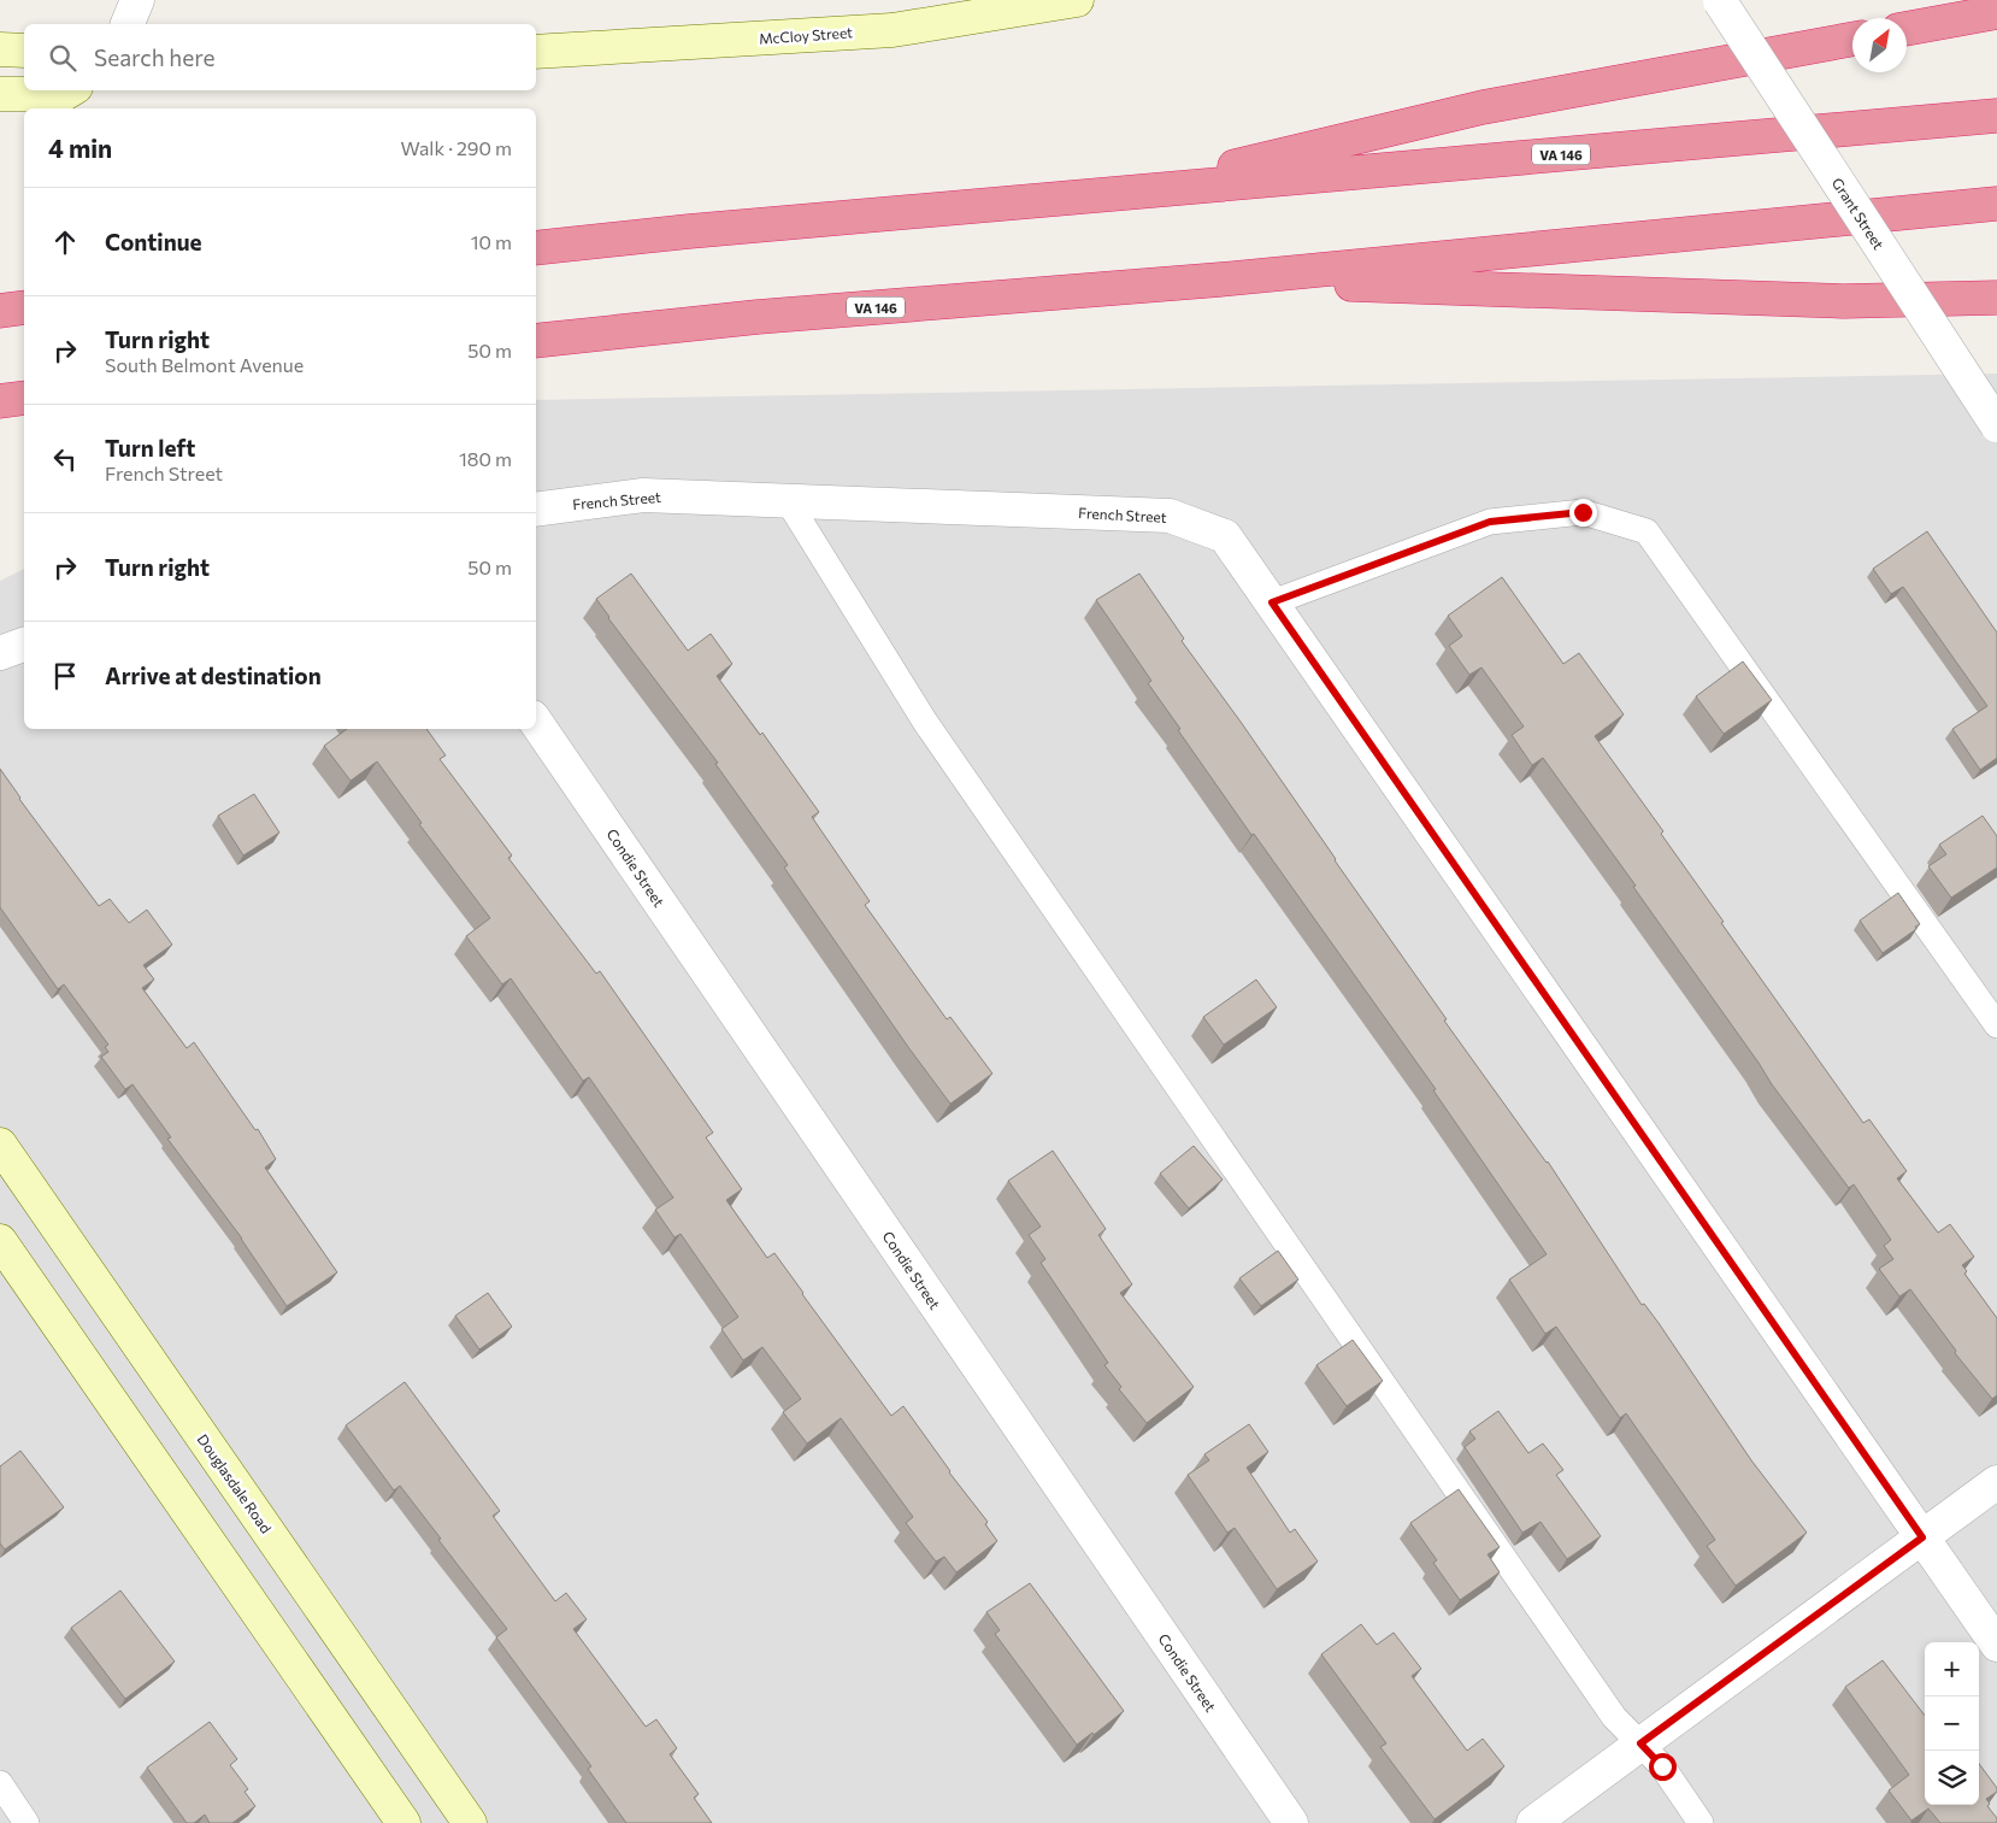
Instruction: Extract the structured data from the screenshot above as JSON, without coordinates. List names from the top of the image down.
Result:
{
  "streets": {
    "highway": ["VA 146"],
    "street": [
      "McCloy Street",
      "Grant Street",
      "French Street",
      "Condie Street",
      "Douglasdale Road"
    ]
  },
  "north": "top right",
  "page": {
    "search": "Search here",
    "heading": ["4 min", "Walk · 290 m"],
    "list": [
      ["Continue", "10 m"],
      ["Turn right", "South Belmont Avenue", "50 m"],
      ["Turn left", "French Street", "180 m"],
      ["Turn right", "50 m"],
      "Arrive at destination"
    ],
    "map_buttons": ["+", "−"]
  }
}
